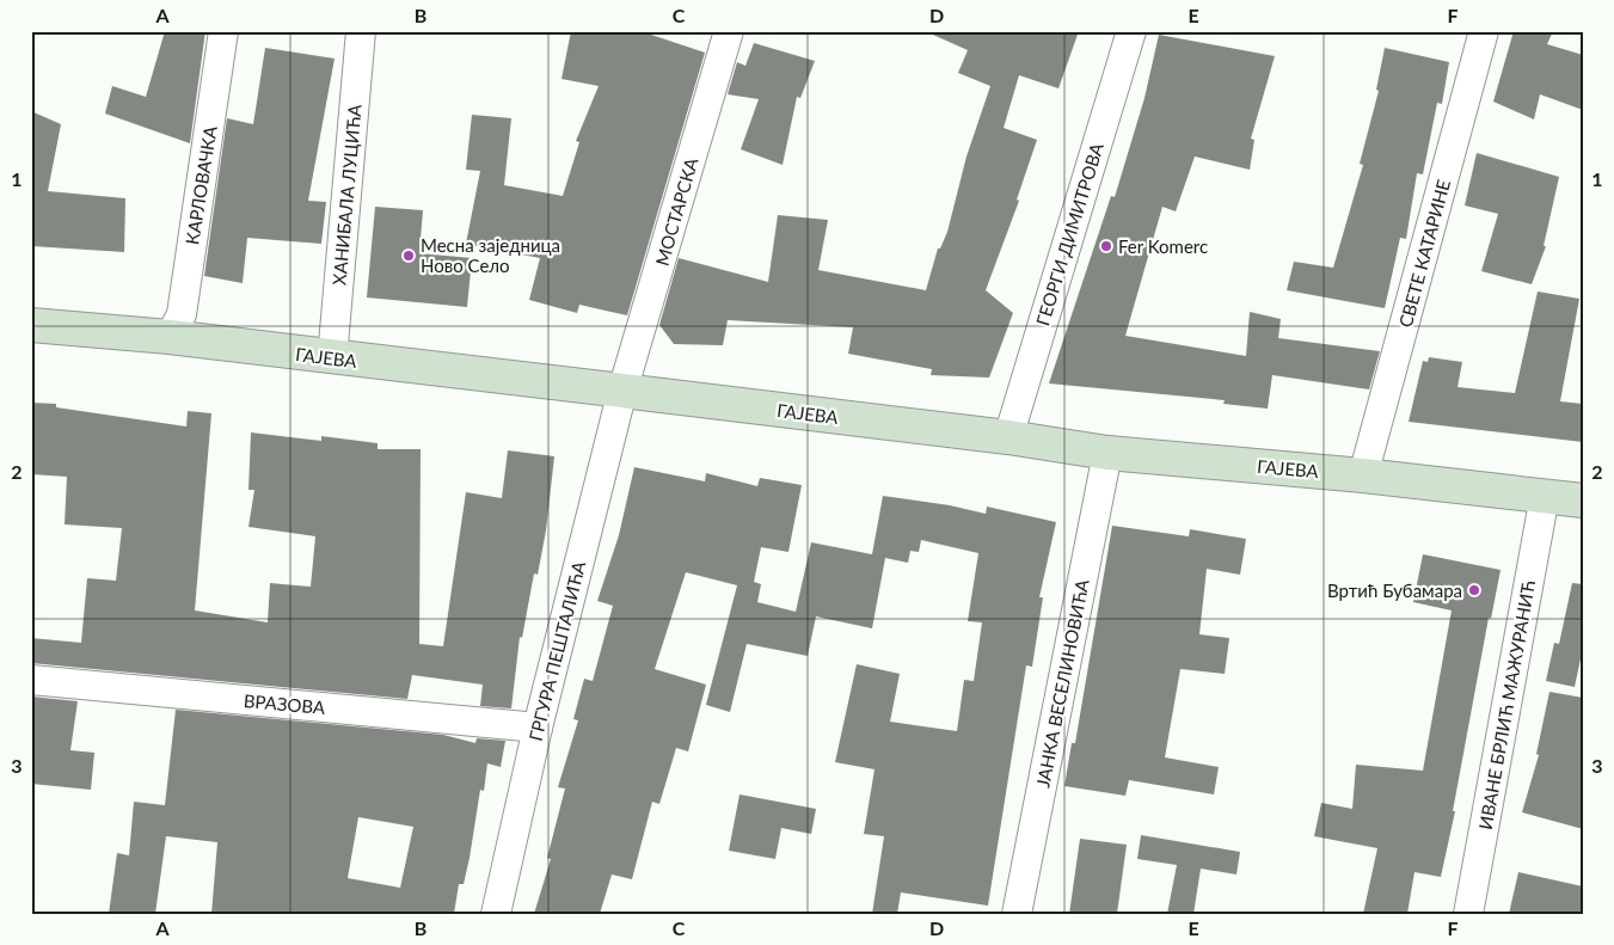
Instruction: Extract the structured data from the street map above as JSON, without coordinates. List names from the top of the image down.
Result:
{
  "streets": {
    "street": [
      "КАРЛОВАЧКА",
      "ХАНИБАЛА ЛУЦИЋА",
      "МОСТАРСКА",
      "ГЕОРГИ ДИМИТРОВА",
      "СВЕТЕ КАТАРИНЕ",
      "ГАЈЕВА",
      "ГРГУРА ПЕШТАЛИЋА",
      "ЈАНКА ВЕСЕЛИНОВИЋА",
      "ВРАЗОВА",
      "ИВАНЕ БРЛИЋ МАЖУРАНИЋ"
    ]
  },
  "crossings": [
    ["КАРЛОВАЧКА", "ГАЈЕВА"],
    ["ХАНИБАЛА ЛУЦИЋА", "ГАЈЕВА"],
    ["МОСТАРСКА", "ГАЈЕВА"],
    ["МОСТАРСКА", "ГРГУРА ПЕШТАЛИЋА"],
    ["ГЕОРГИ ДИМИТРОВА", "ГАЈЕВА"],
    ["СВЕТЕ КАТАРИНЕ", "ГАЈЕВА"],
    ["ГАЈЕВА", "ГРГУРА ПЕШТАЛИЋА"],
    ["ГАЈЕВА", "ЈАНКА ВЕСЕЛИНОВИЋА"],
    ["ГАЈЕВА", "ИВАНЕ БРЛИЋ МАЖУРАНИЋ"],
    ["ГРГУРА ПЕШТАЛИЋА", "ВРАЗОВА"]
  ],
  "places": ["Fer Komerc", "Месна заједница Ново Село", "Вртић Бубамара"],
  "grid": {
    "columns": [
      "A",
      "B",
      "C",
      "D",
      "E",
      "F"
    ],
    "rows": ["1", "2", "3"]
  }
}
